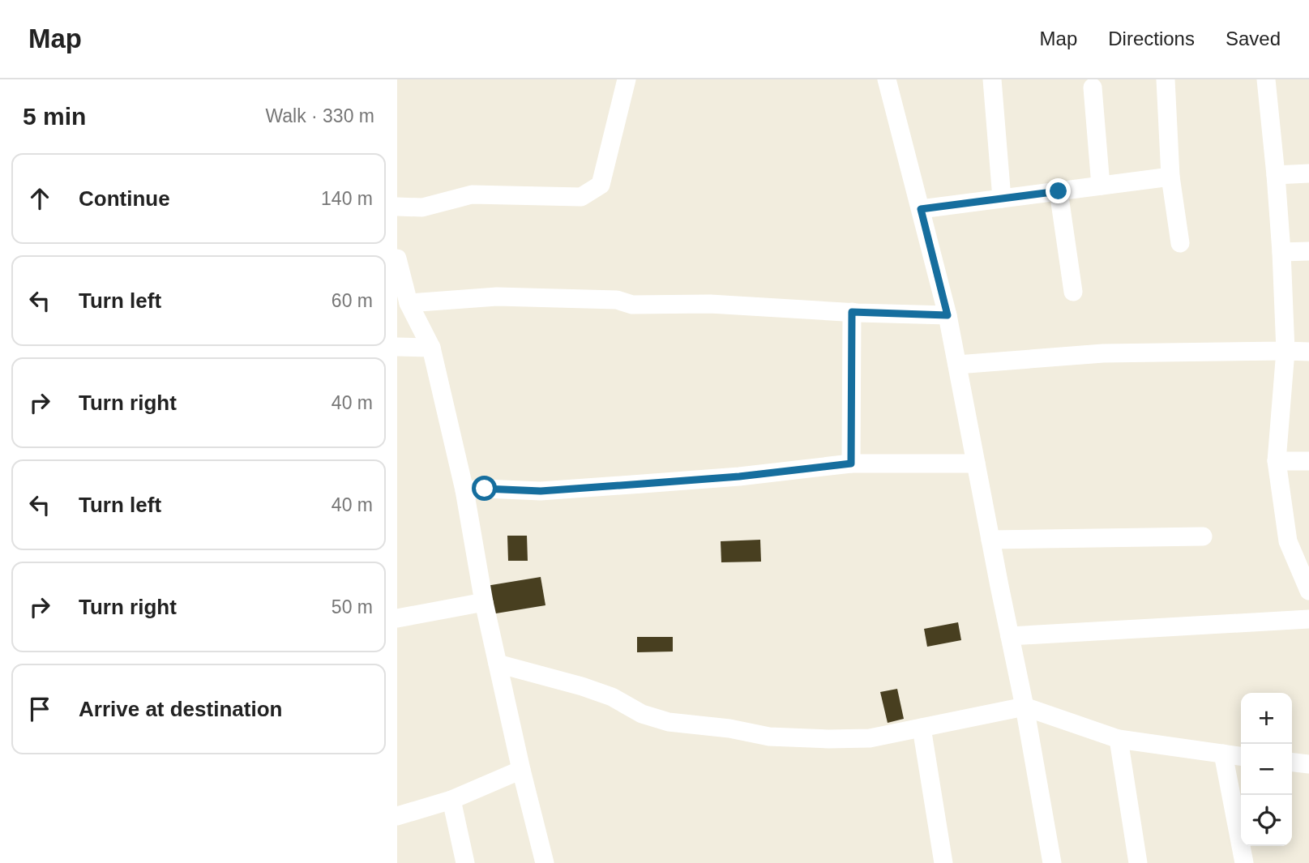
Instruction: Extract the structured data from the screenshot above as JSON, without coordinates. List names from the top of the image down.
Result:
{
  "page": {
    "header": "Map",
    "nav": ["Map", "Directions", "Saved"],
    "heading": ["5 min", "Walk · 330 m"],
    "list": [
      ["Continue", "140 m"],
      ["Turn left", "60 m"],
      ["Turn right", "40 m"],
      ["Turn left", "40 m"],
      ["Turn right", "50 m"],
      "Arrive at destination"
    ],
    "map_buttons": ["+", "−"]
  }
}
